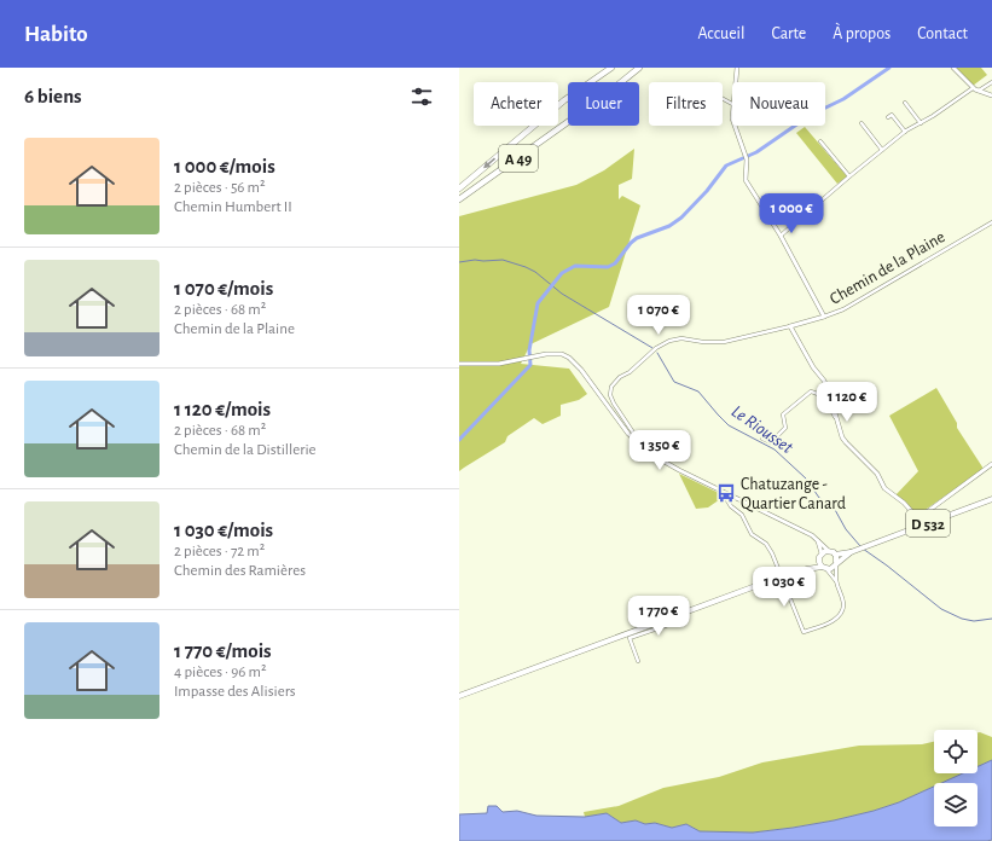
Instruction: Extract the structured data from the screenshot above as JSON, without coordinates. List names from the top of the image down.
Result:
{
  "streets": {
    "highway": ["A 49"],
    "main road": ["D 532"],
    "street": ["Chemin de la Plaine"]
  },
  "water": ["Le Riousset"],
  "places": {
    "bus stop": ["Chatuzange - Quartier Canard"]
  },
  "page": {
    "header": "Habito",
    "nav": [
      "Accueil",
      "Carte",
      "À propos",
      "Contact"
    ],
    "heading": "6 biens",
    "chip": [
      "Acheter",
      "Louer",
      "Filtres",
      "Nouveau"
    ],
    "list": [
      {
        "name": "1 000 €/mois",
        "note": "2 pièces · 56 m² · Chemin Humbert II"
      },
      {
        "name": "1 070 €/mois",
        "note": "2 pièces · 68 m² · Chemin de la Plaine"
      },
      {
        "name": "1 120 €/mois",
        "note": "2 pièces · 68 m² · Chemin de la Distillerie"
      },
      {
        "name": "1 030 €/mois",
        "note": "2 pièces · 72 m² · Chemin des Ramières"
      },
      {
        "name": "1 770 €/mois",
        "note": "4 pièces · 96 m² · Impasse des Alisiers"
      }
    ],
    "price": [
      "1 000 €",
      "1 070 €",
      "1 120 €",
      "1 350 €",
      "1 030 €",
      "1 770 €"
    ]
  }
}
